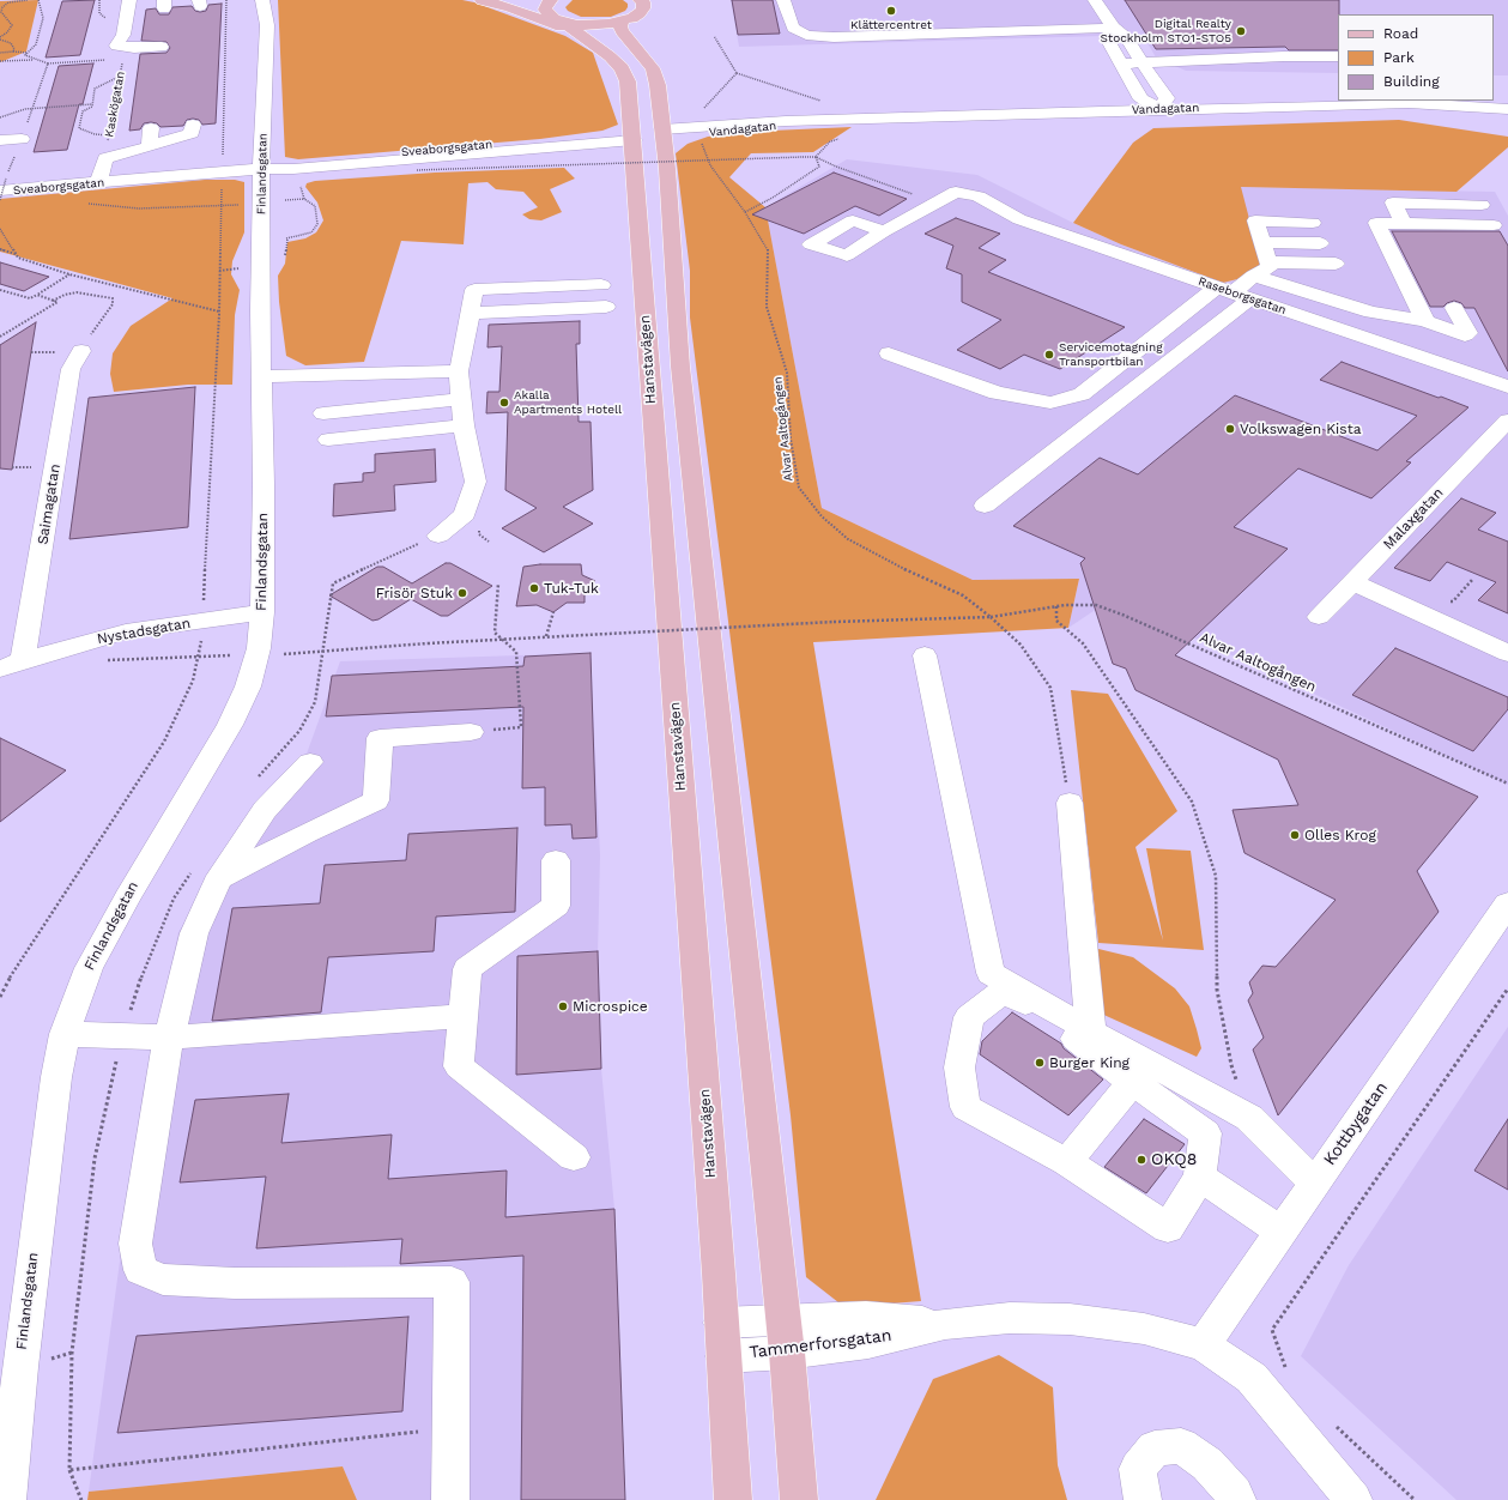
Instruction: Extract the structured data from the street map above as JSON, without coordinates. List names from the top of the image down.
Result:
{
  "streets": {
    "main road": ["Hanstavägen"],
    "street": [
      "Vandagatan",
      "Sveaborgsgatan",
      "Finlandsgatan",
      "Raseborgsgatan",
      "Saimagatan",
      "Malaxgatan",
      "Nystadsgatan",
      "Kottbygatan",
      "Tammerforsgatan"
    ],
    "path": ["Kaskögatan", "Alvar Aaltogången"]
  },
  "crossings": [
    ["Vandagatan", "Alvar Aaltogången"],
    ["Sveaborgsgatan", "Finlandsgatan"],
    ["Sveaborgsgatan", "Hanstavägen"],
    ["Finlandsgatan", "Nystadsgatan"],
    ["Hanstavägen", "Tammerforsgatan"],
    ["Saimagatan", "Nystadsgatan"],
    ["Kottbygatan", "Tammerforsgatan"]
  ],
  "places": [
    "Klättercentret",
    "Digital Realty Stockholm STO1-STO5",
    "Servicemotagning Transportbilan",
    "Akalla Apartments Hotell",
    "Volkswagen Kista",
    "Tuk-Tuk",
    "Frisör Stuk",
    "Olles Krog",
    "Microspice",
    "Burger King",
    "OKQ8"
  ],
  "legend": ["Road", "Park", "Building"]
}
